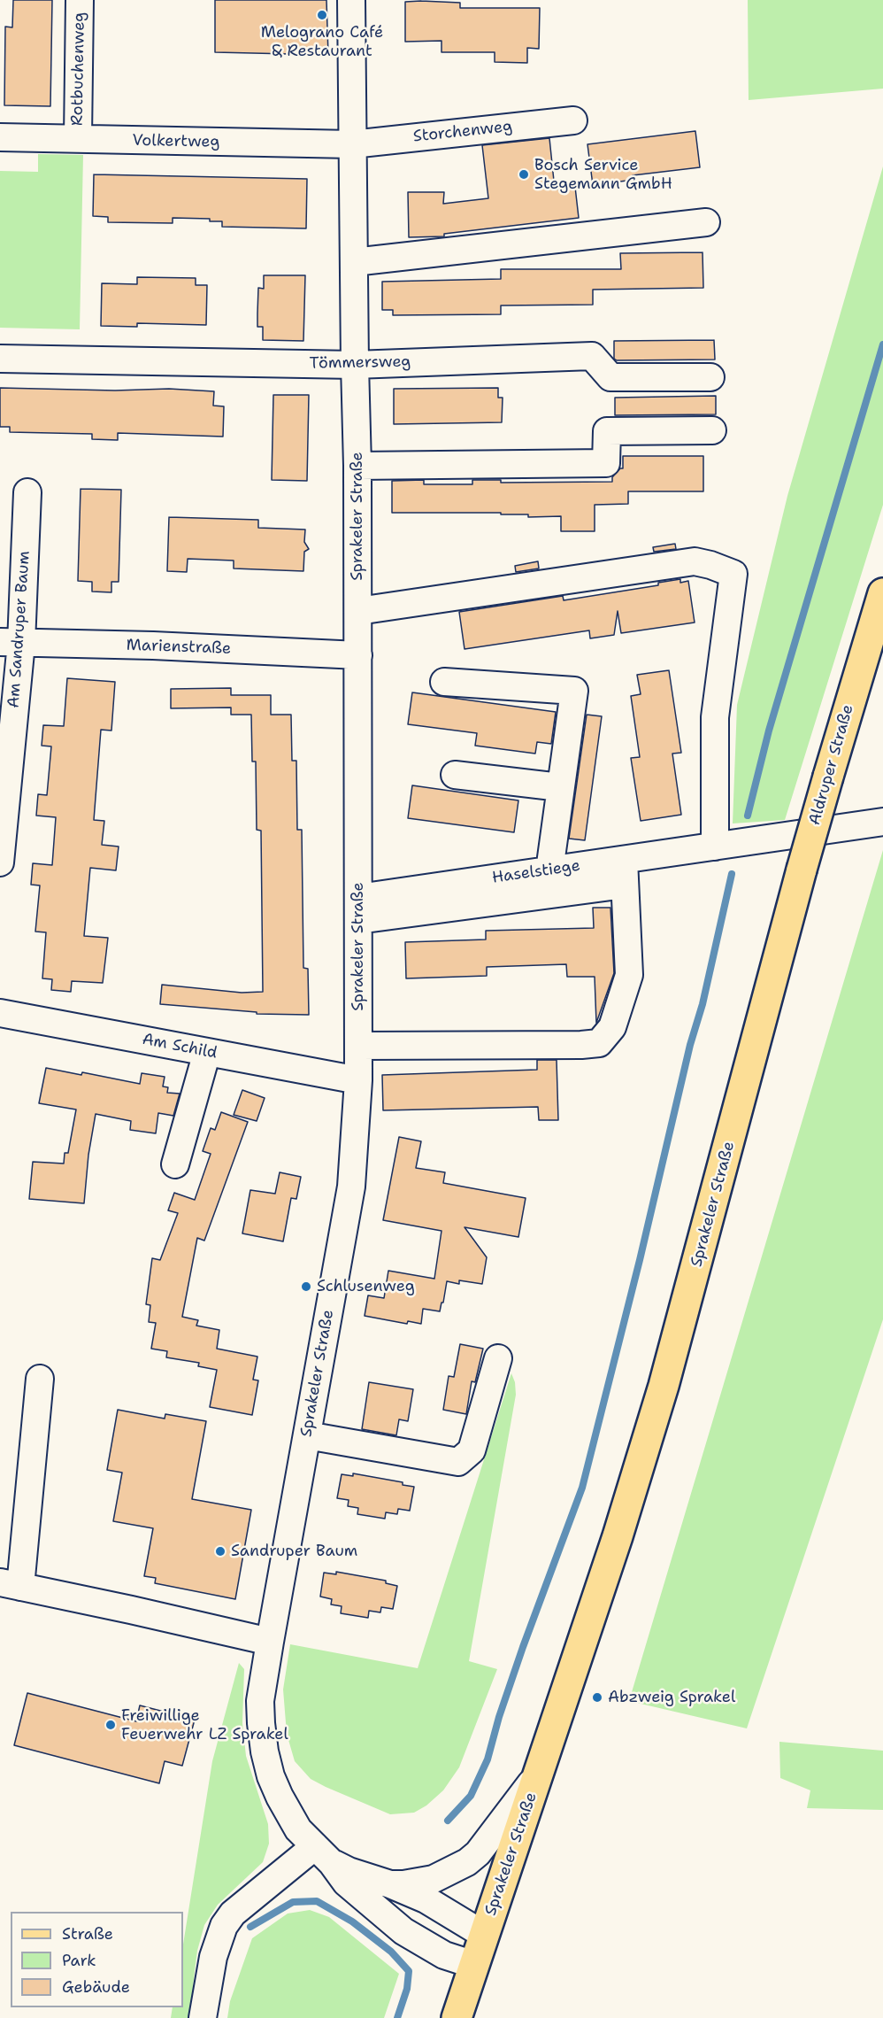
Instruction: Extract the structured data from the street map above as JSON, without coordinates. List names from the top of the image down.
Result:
{
  "streets": {
    "main road": ["Sprakeler Straße", "Aldruper Straße"],
    "street": [
      "Rotbuchenweg",
      "Storchenweg",
      "Volkertweg",
      "Tömmersweg",
      "Am Sandruper Baum",
      "Marienstraße",
      "Haselstiege",
      "Am Schild"
    ]
  },
  "crossings": [
    ["Rotbuchenweg", "Volkertweg"],
    ["Storchenweg", "Volkertweg"],
    ["Storchenweg", "Sprakeler Straße"],
    ["Volkertweg", "Sprakeler Straße"],
    ["Tömmersweg", "Sprakeler Straße"],
    ["Sprakeler Straße", "Marienstraße"],
    ["Sprakeler Straße", "Aldruper Straße"],
    ["Sprakeler Straße", "Haselstiege"],
    ["Sprakeler Straße", "Am Schild"],
    ["Am Sandruper Baum", "Marienstraße"]
  ],
  "places": [
    "Melograno Café & Restaurant",
    "Bosch Service Stegemann GmbH",
    "Schlusenweg",
    "Sandruper Baum",
    "Abzweig Sprakel",
    "Freiwillige Feuerwehr LZ Sprakel"
  ],
  "legend": ["Straße", "Park", "Gebäude"]
}
